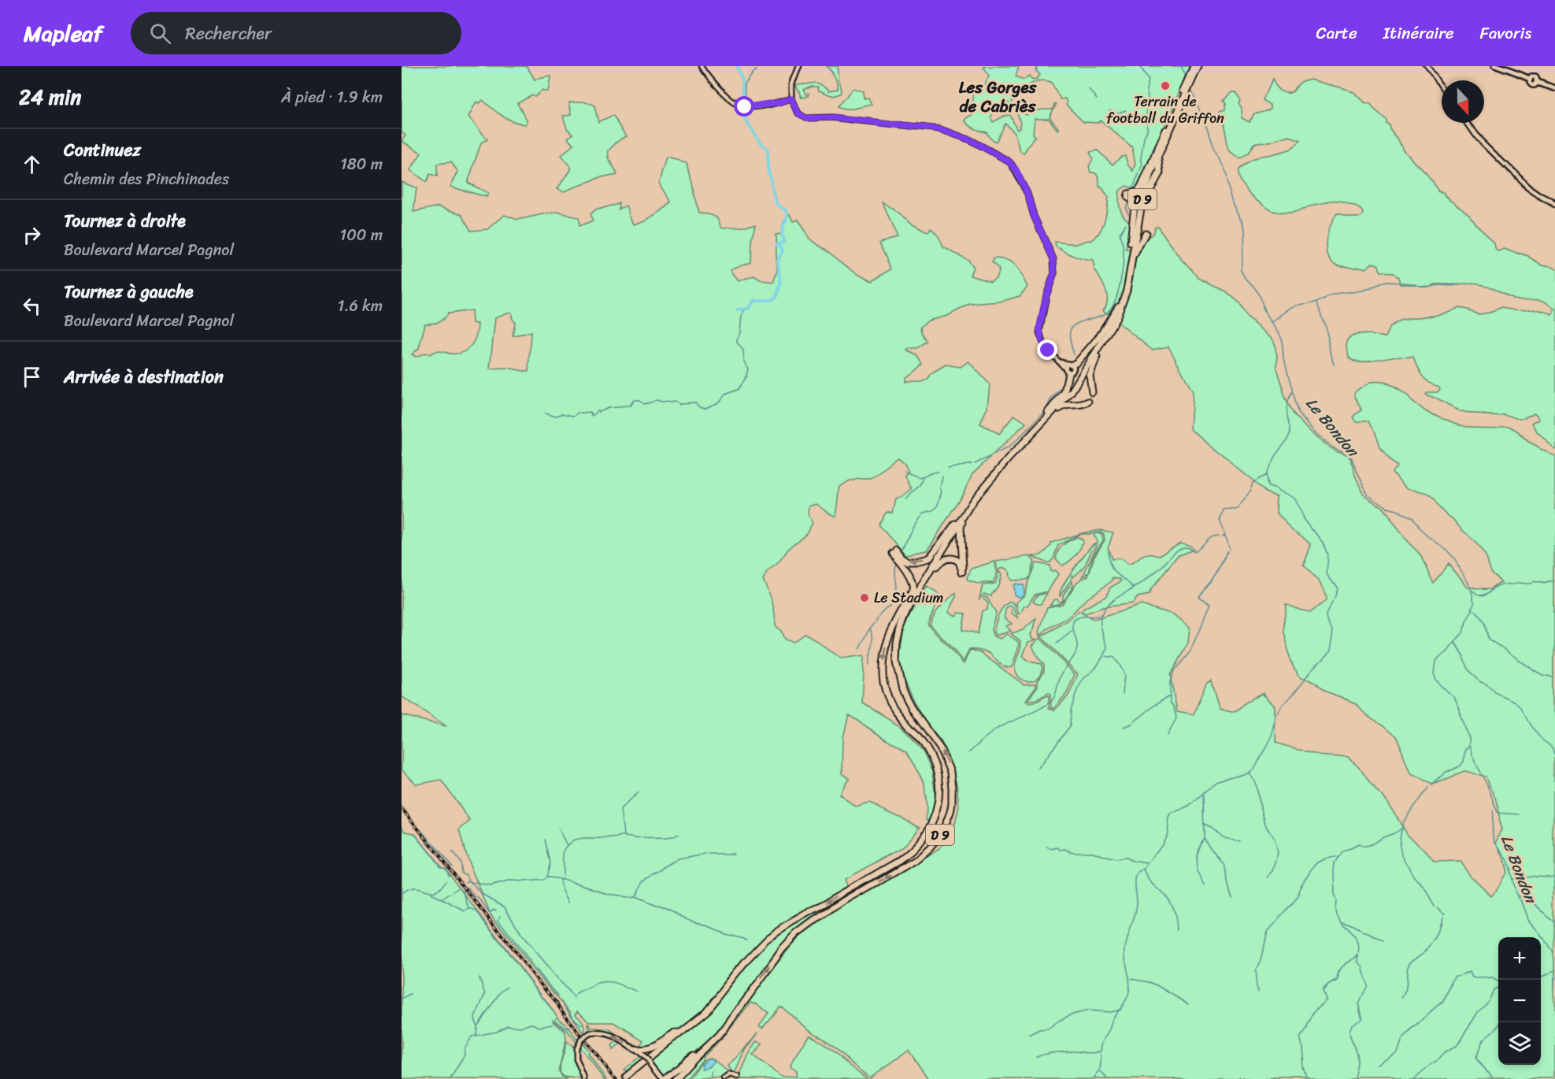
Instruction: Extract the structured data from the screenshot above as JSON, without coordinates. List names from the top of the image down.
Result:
{
  "streets": {
    "highway": ["D 9"]
  },
  "districts": ["Les Gorges de Cabriès"],
  "water": ["Le Bondon"],
  "places": ["Terrain de football du Griffon", "Le Stadium"],
  "north": "bottom",
  "page": {
    "header": "Mapleaf",
    "search": "Rechercher",
    "nav": ["Carte", "Itinéraire", "Favoris"],
    "heading": ["24 min", "À pied · 1.9 km"],
    "list": [
      ["Continuez", "Chemin des Pinchinades", "180 m"],
      ["Tournez à droite", "Boulevard Marcel Pagnol", "100 m"],
      ["Tournez à gauche", "Boulevard Marcel Pagnol", "1.6 km"],
      "Arrivée à destination"
    ],
    "map_buttons": ["+", "−"]
  }
}
